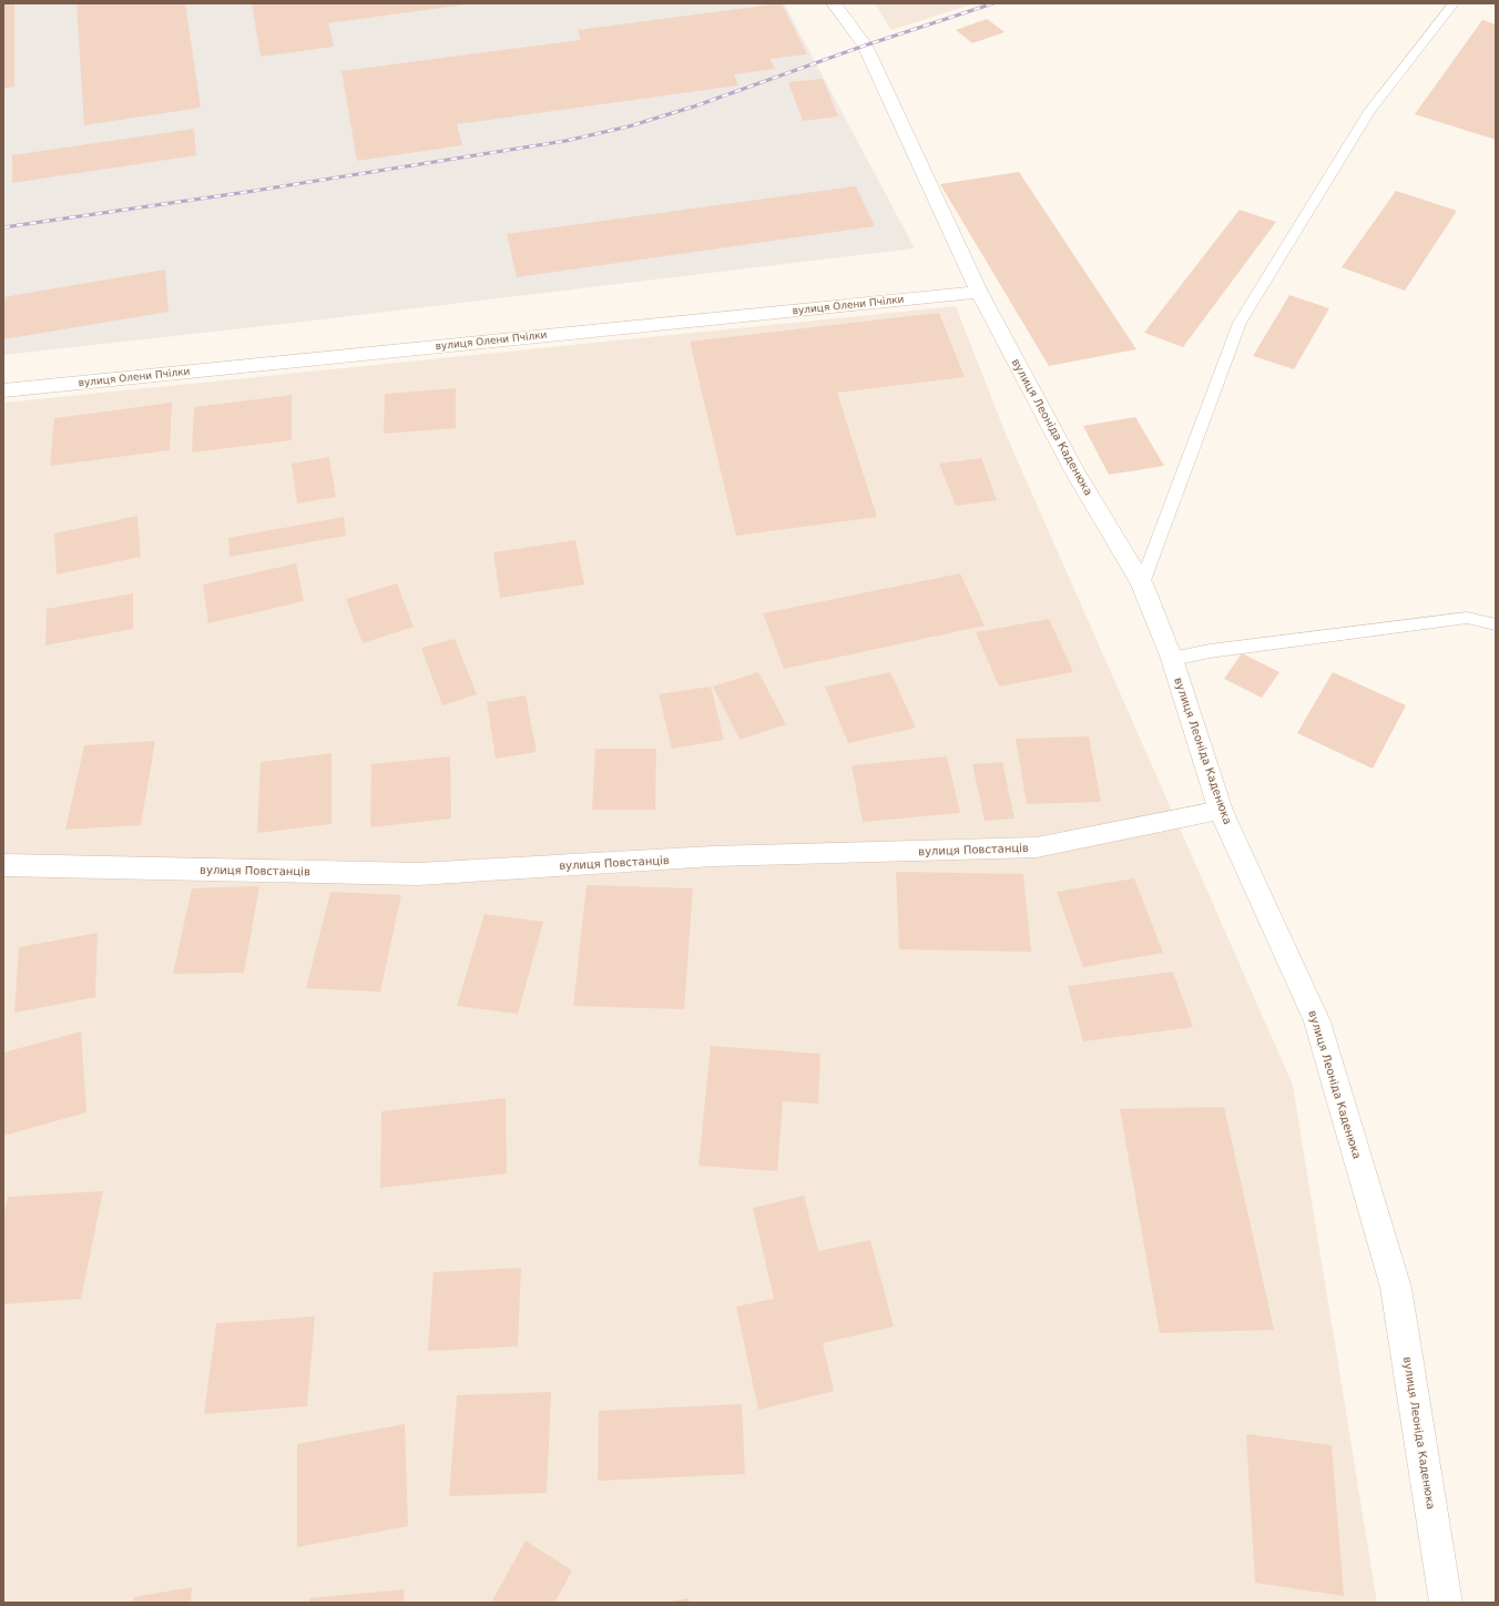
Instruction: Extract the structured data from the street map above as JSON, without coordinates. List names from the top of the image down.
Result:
{
  "streets": {
    "street": ["вулиця Олени Пчілки", "вулиця Леоніда Каденюка", "вулиця Повстанців"]
  },
  "crossings": [
    ["вулиця Олени Пчілки", "вулиця Леоніда Каденюка"],
    ["вулиця Леоніда Каденюка", "вулиця Повстанців"]
  ]
}
